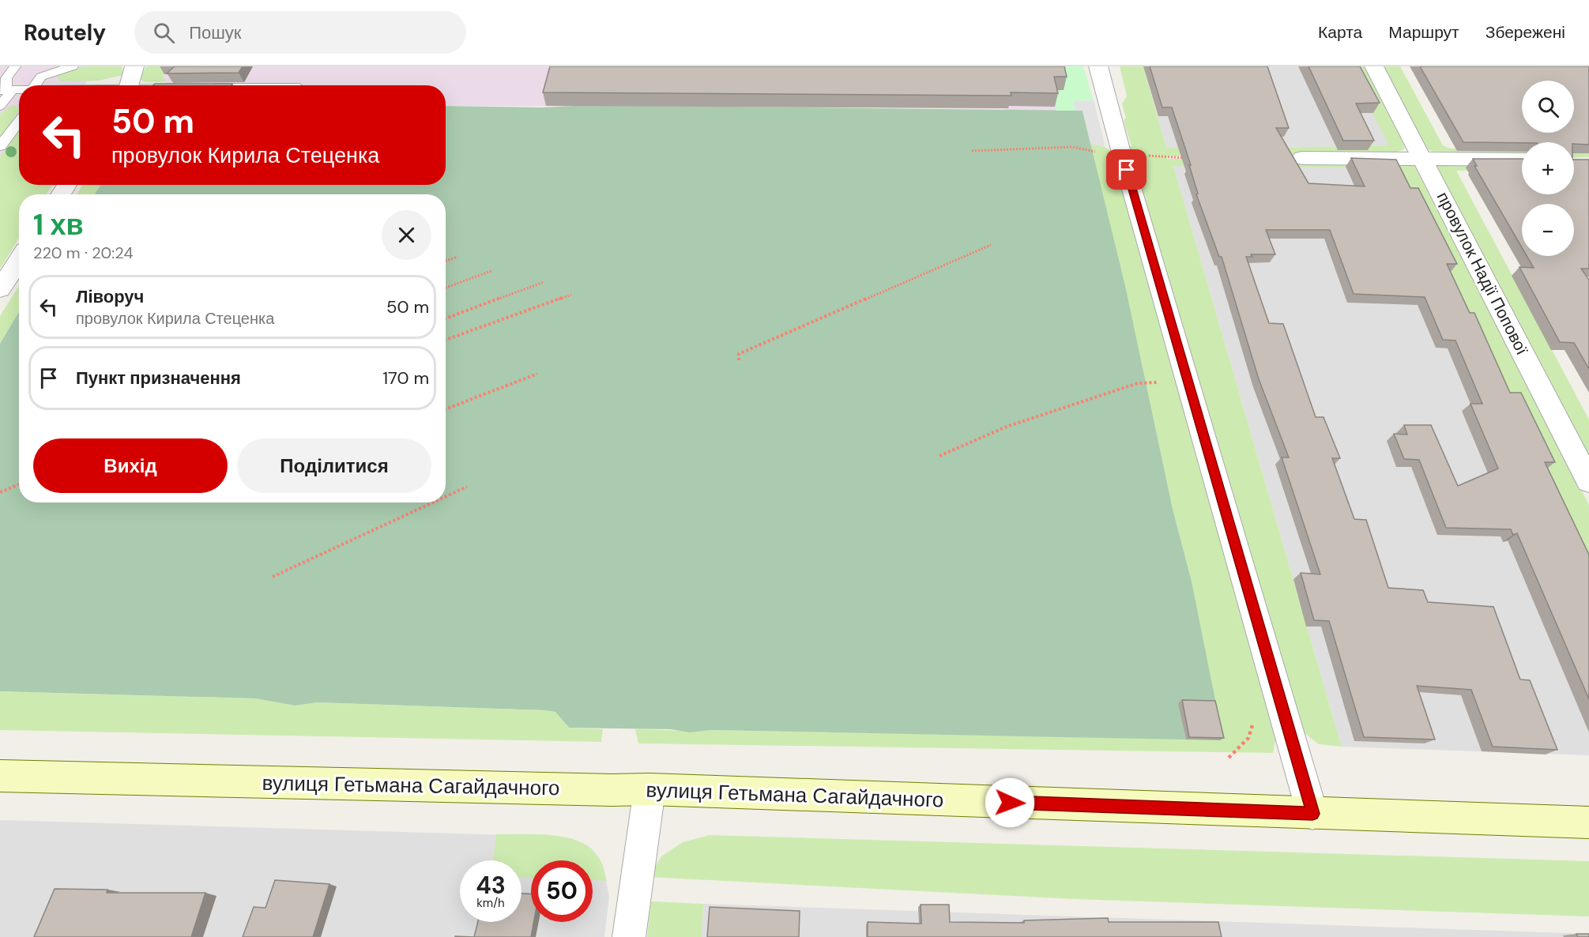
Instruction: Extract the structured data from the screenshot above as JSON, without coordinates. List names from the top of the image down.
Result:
{
  "streets": {
    "main road": ["вулиця Гетьмана Сагайдачного"],
    "street": ["провулок Надії Попової"]
  },
  "page": {
    "header": "Routely",
    "search": "Пошук",
    "nav": ["Карта", "Маршрут", "Збережені"],
    "map_buttons": ["+", "−"],
    "turn": ["50 m", "провулок Кирила Стеценка"],
    "heading": ["1 хв", "220 m · 20:24"],
    "list": [
      {
        "name": "Ліворуч",
        "note": "провулок Кирила Стеценка",
        "value": "50 m"
      },
      {
        "name": "Пункт призначення",
        "value": "170 m"
      }
    ],
    "buttons": ["Вихід", "Поділитися"],
    "speed": "43 km/h",
    "limit": "50"
  }
}
